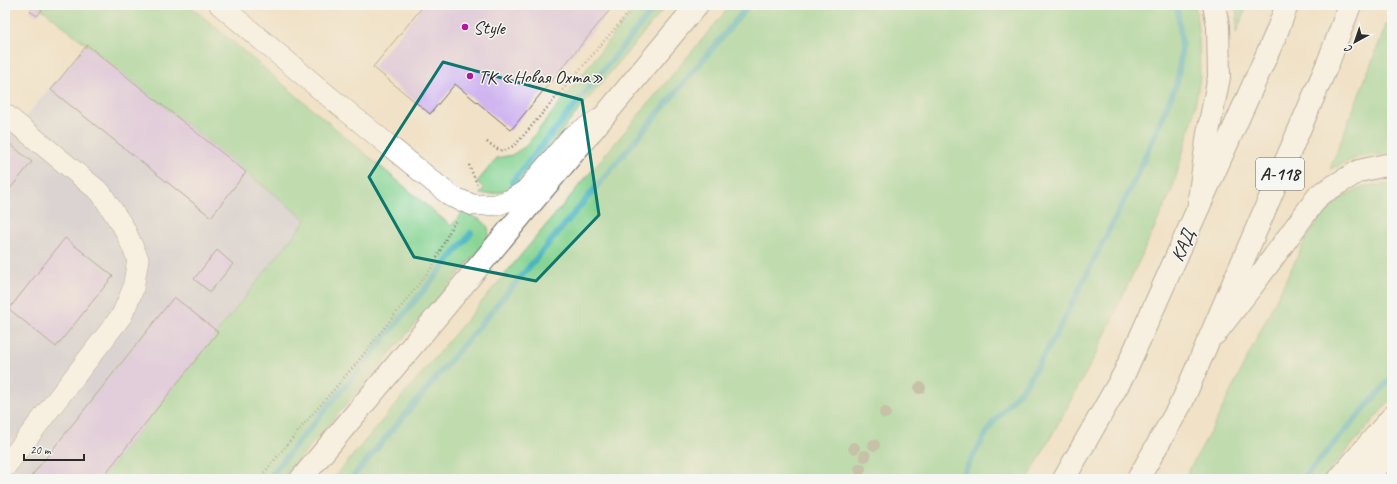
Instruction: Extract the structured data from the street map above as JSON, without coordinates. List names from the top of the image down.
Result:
{
  "streets": {
    "main road": ["А-118", "КАД"]
  },
  "places": ["Style", "ТК «Новая Охта»"],
  "scale_bar": "20 m",
  "north": "bottom left"
}
